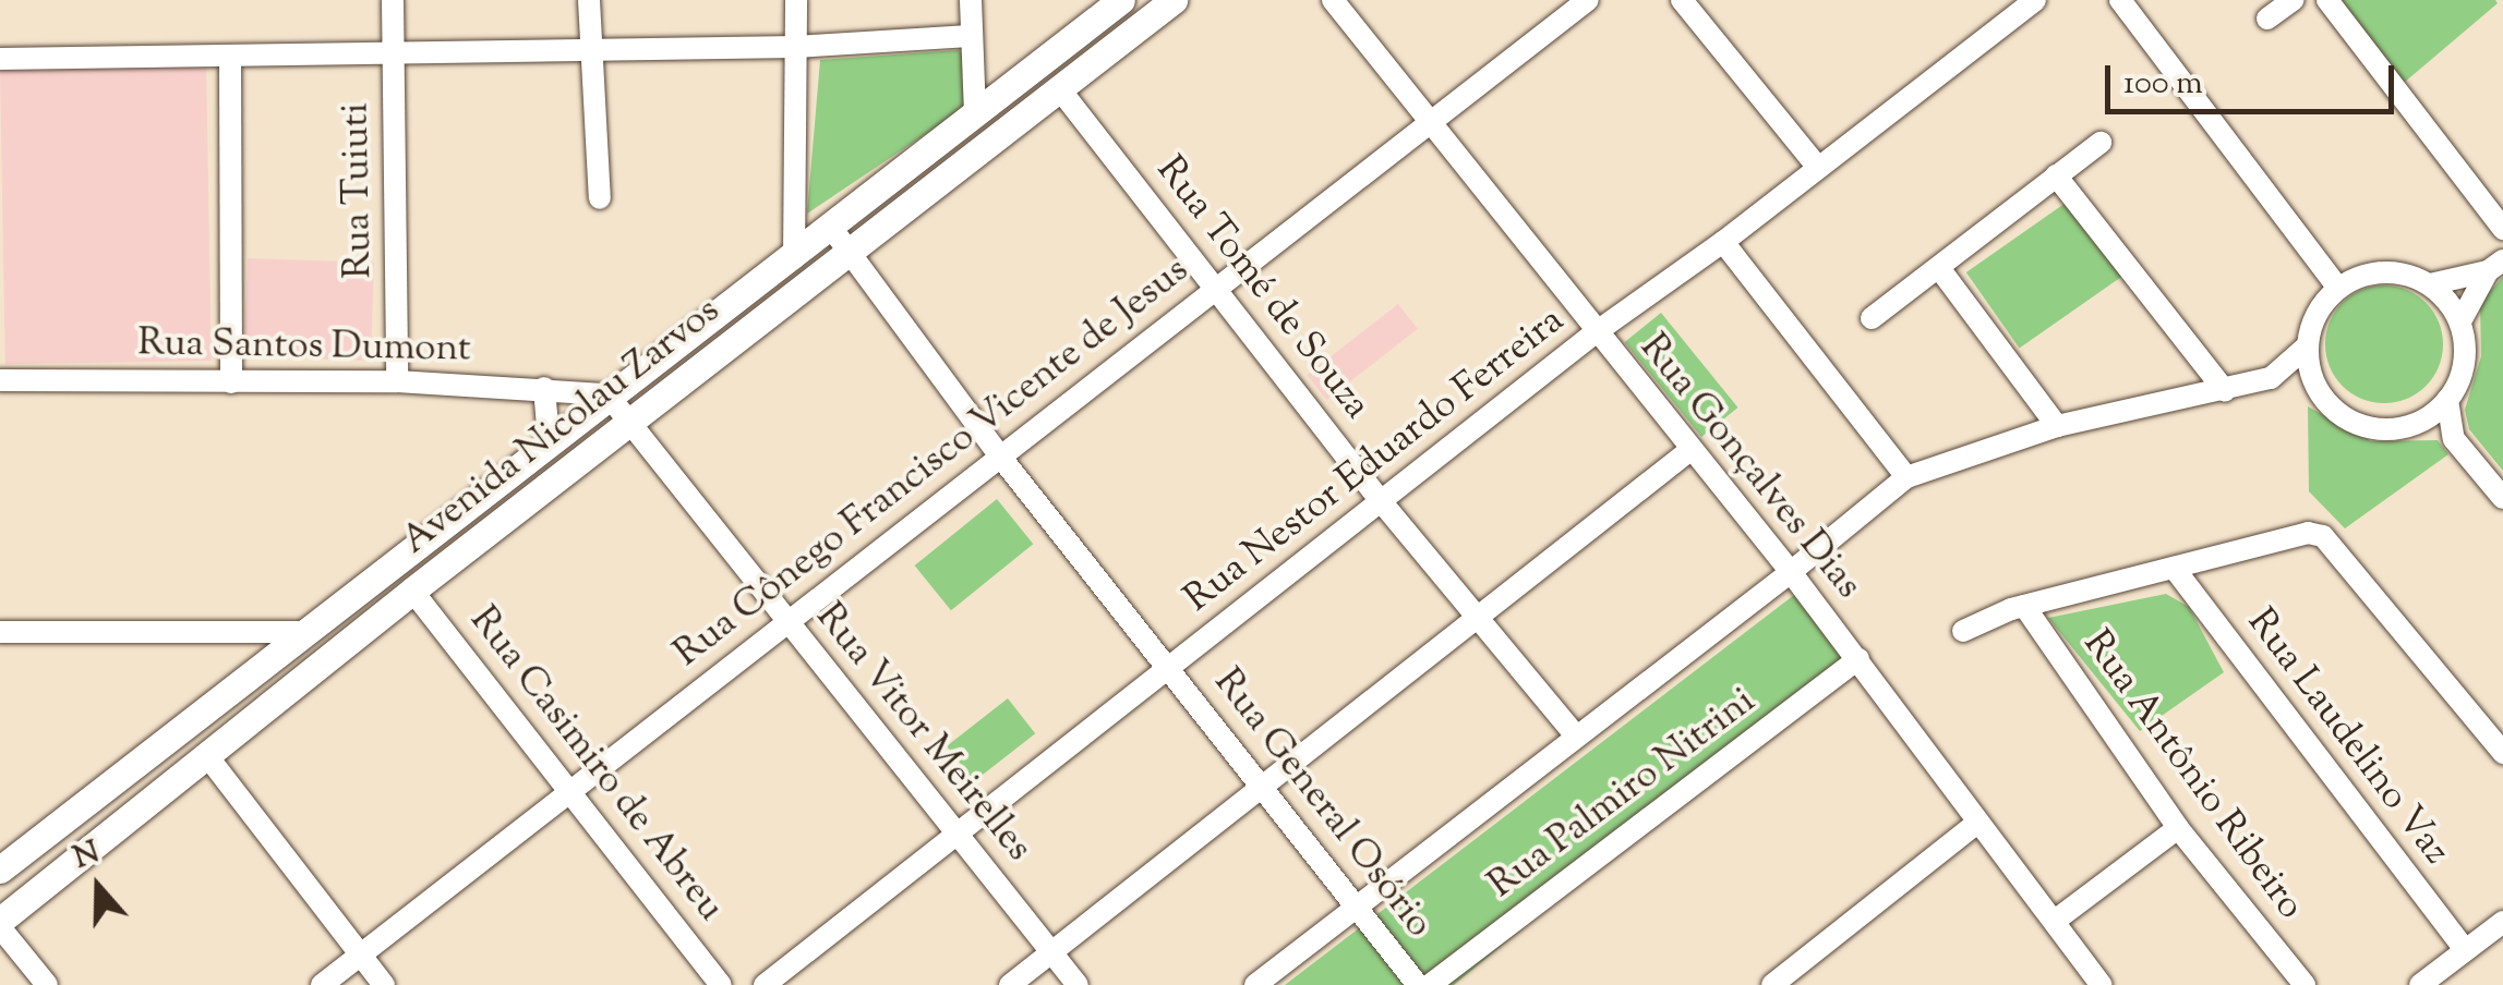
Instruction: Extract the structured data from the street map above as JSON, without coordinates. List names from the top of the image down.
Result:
{
  "streets": {
    "main road": ["Avenida Nicolau Zarvos"],
    "street": [
      "Rua Tuiuti",
      "Rua Tomé de Souza",
      "Rua Santos Dumont",
      "Rua Nestor Eduardo Ferreira",
      "Rua Cônego Francisco Vicente de Jesus",
      "Rua Gonçalves Dias",
      "Rua Vitor Meirelles",
      "Rua Laudelino Vaz",
      "Rua Casimiro de Abreu",
      "Rua Antônio Ribeiro",
      "Rua Palmiro Nitrini",
      "Rua General Osório"
    ]
  },
  "crossings": [
    ["Rua Tuiuti", "Rua Santos Dumont"],
    ["Rua Tomé de Souza", "Avenida Nicolau Zarvos"],
    ["Rua Tomé de Souza", "Rua Nestor Eduardo Ferreira"],
    ["Rua Tomé de Souza", "Rua Cônego Francisco Vicente de Jesus"],
    ["Rua Santos Dumont", "Avenida Nicolau Zarvos"],
    ["Rua Santos Dumont", "Rua Vitor Meirelles"],
    ["Avenida Nicolau Zarvos", "Rua Vitor Meirelles"],
    ["Avenida Nicolau Zarvos", "Rua Casimiro de Abreu"],
    ["Avenida Nicolau Zarvos", "Rua General Osório"],
    ["Rua Nestor Eduardo Ferreira", "Rua Gonçalves Dias"],
    ["Rua Nestor Eduardo Ferreira", "Rua Vitor Meirelles"],
    ["Rua Nestor Eduardo Ferreira", "Rua General Osório"],
    ["Rua Cônego Francisco Vicente de Jesus", "Rua Gonçalves Dias"],
    ["Rua Cônego Francisco Vicente de Jesus", "Rua Vitor Meirelles"],
    ["Rua Cônego Francisco Vicente de Jesus", "Rua Casimiro de Abreu"],
    ["Rua Cônego Francisco Vicente de Jesus", "Rua General Osório"],
    ["Rua Gonçalves Dias", "Rua Palmiro Nitrini"]
  ],
  "scale_bar": "100 m",
  "north": "top"
}
